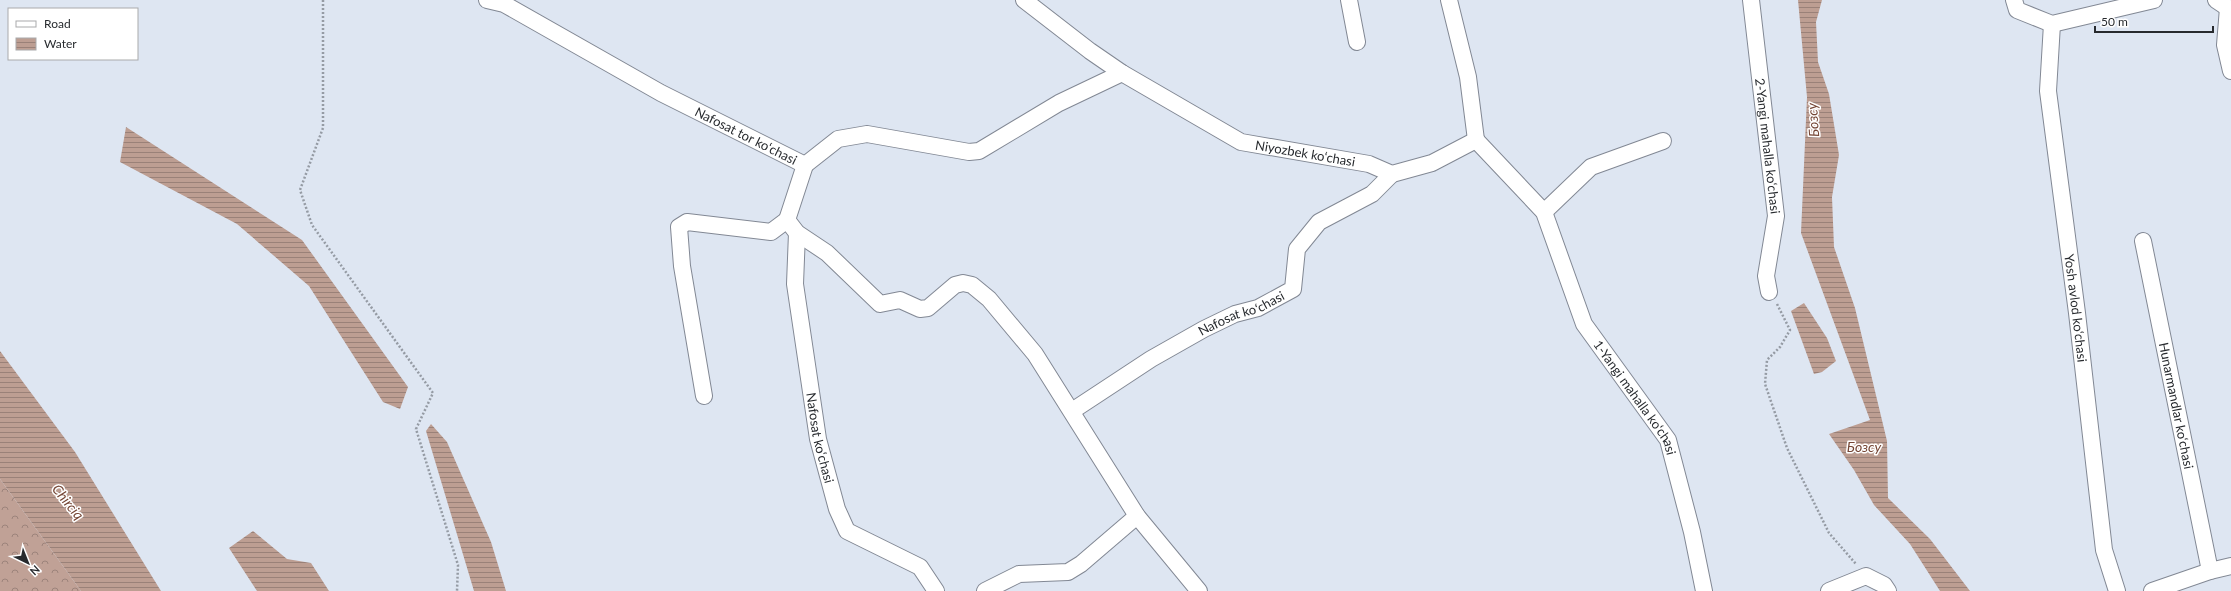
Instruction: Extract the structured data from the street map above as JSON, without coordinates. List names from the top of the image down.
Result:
{
  "streets": {
    "street": [
      "Nafosat tor ko‘chasi",
      "2-Yangi mahalla ko‘chasi",
      "Niyozbek ko‘chasi",
      "Yosh avlod ko‘chasi",
      "Nafosat ko‘chasi",
      "1-Yangi mahalla ko‘chasi",
      "Hunarmandlar ko‘chasi"
    ]
  },
  "crossings": [
    ["Nafosat tor ko‘chasi", "Niyozbek ko‘chasi"],
    ["Nafosat tor ko‘chasi", "Nafosat ko‘chasi"],
    ["Niyozbek ko‘chasi", "Nafosat ko‘chasi"]
  ],
  "water": ["Бозсу", "Chirciq"],
  "legend": ["Road", "Water"],
  "scale_bar": "50 m",
  "north": "bottom right"
}
